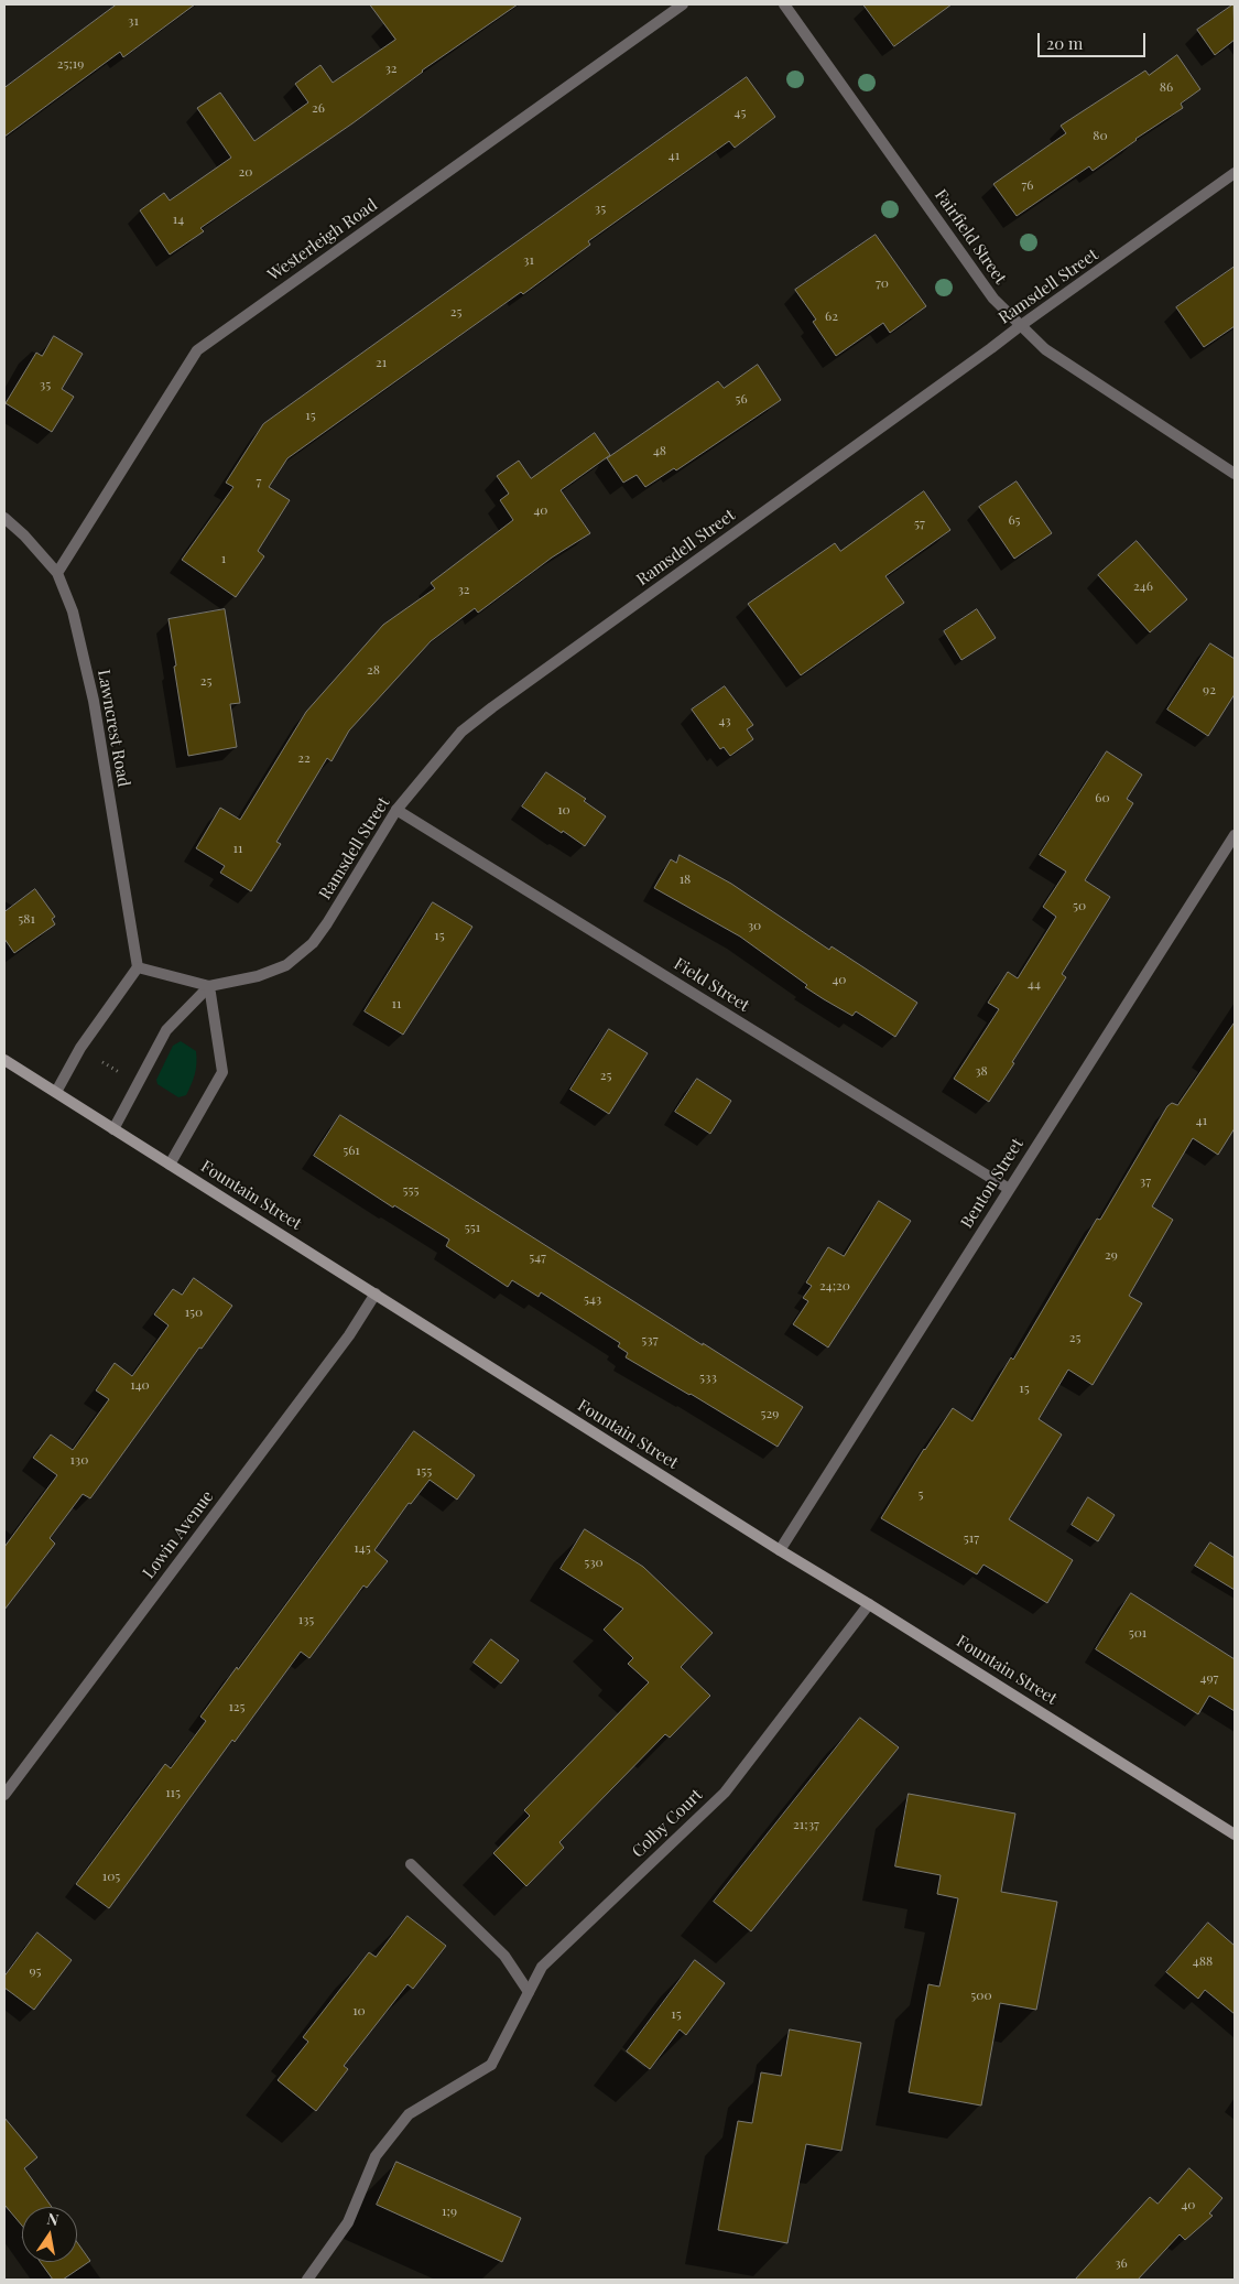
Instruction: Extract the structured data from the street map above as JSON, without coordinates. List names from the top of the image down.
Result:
{
  "streets": {
    "main road": ["Fountain Street"],
    "street": [
      "Fairfield Street",
      "Westerleigh Road",
      "Ramsdell Street",
      "Lawncrest Road",
      "Field Street",
      "Benton Street",
      "Lowin Avenue",
      "Colby Court"
    ]
  },
  "crossings": [
    ["Fairfield Street", "Ramsdell Street"],
    ["Westerleigh Road", "Lawncrest Road"],
    ["Ramsdell Street", "Lawncrest Road"],
    ["Ramsdell Street", "Field Street"],
    ["Field Street", "Benton Street"],
    ["Benton Street", "Fountain Street"],
    ["Fountain Street", "Lowin Avenue"],
    ["Fountain Street", "Colby Court"]
  ],
  "house_numbers": [
    "31",
    "25;19",
    "32",
    "86",
    "26",
    "45",
    "80",
    "41",
    "20",
    "76",
    "35",
    "14",
    "31",
    "70",
    "25",
    "62",
    "21",
    "35",
    "56",
    "15",
    "48",
    "7",
    "40",
    "65",
    "57",
    "1",
    "246",
    "32",
    "28",
    "25",
    "92",
    "43",
    "22",
    "60",
    "10",
    "11",
    "18",
    "50",
    "581",
    "30",
    "15",
    "40",
    "44",
    "11",
    "38",
    "25",
    "41",
    "561",
    "37",
    "555",
    "551",
    "29",
    "547",
    "24;20",
    "543",
    "150",
    "25",
    "537",
    "533",
    "140",
    "15",
    "529",
    "130",
    "155",
    "5",
    "517",
    "145",
    "530",
    "135",
    "501",
    "497",
    "125",
    "115",
    "21;37",
    "105",
    "488",
    "95",
    "500",
    "10",
    "15",
    "40",
    "1;9",
    "36"
  ],
  "scale_bar": "20 m",
  "north": "top"
}
